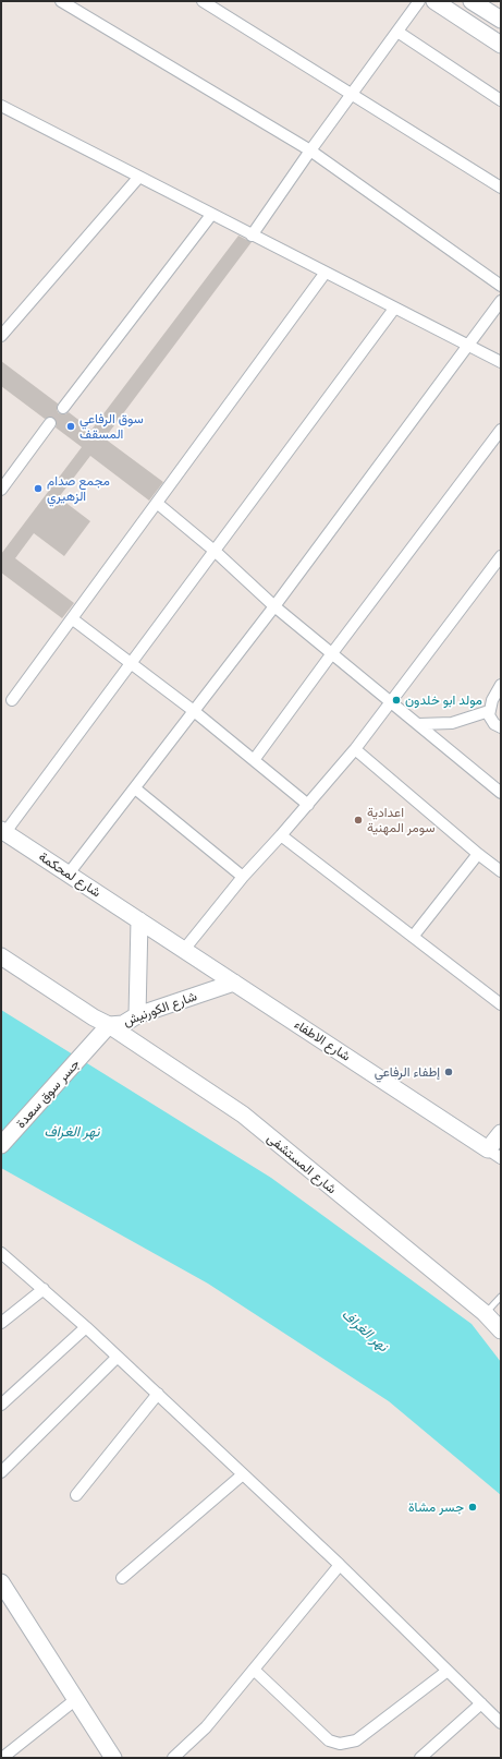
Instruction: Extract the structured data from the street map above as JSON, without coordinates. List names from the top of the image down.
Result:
{
  "streets": {
    "street": [
      "شارع لمحكمة",
      "شارع الكورنيش",
      "شارع الاطفاء",
      "جسر سوق سعدة",
      "شارع المستشفى"
    ]
  },
  "crossings": [
    ["شارع لمحكمة", "شارع الاطفاء"],
    ["شارع الكورنيش", "شارع الاطفاء"],
    ["شارع الكورنيش", "جسر سوق سعدة"],
    ["شارع الكورنيش", "شارع المستشفى"],
    ["جسر سوق سعدة", "شارع المستشفى"]
  ],
  "water": ["نهر الغراف"],
  "places": [
    "سوق الرفاعي المسقف",
    "مجمع صدام الزهيري",
    "مولد ابو خلدون",
    "اعدادية سومر المهنية",
    "إطفاء الرفاعي",
    "جسر مشاة"
  ]
}
